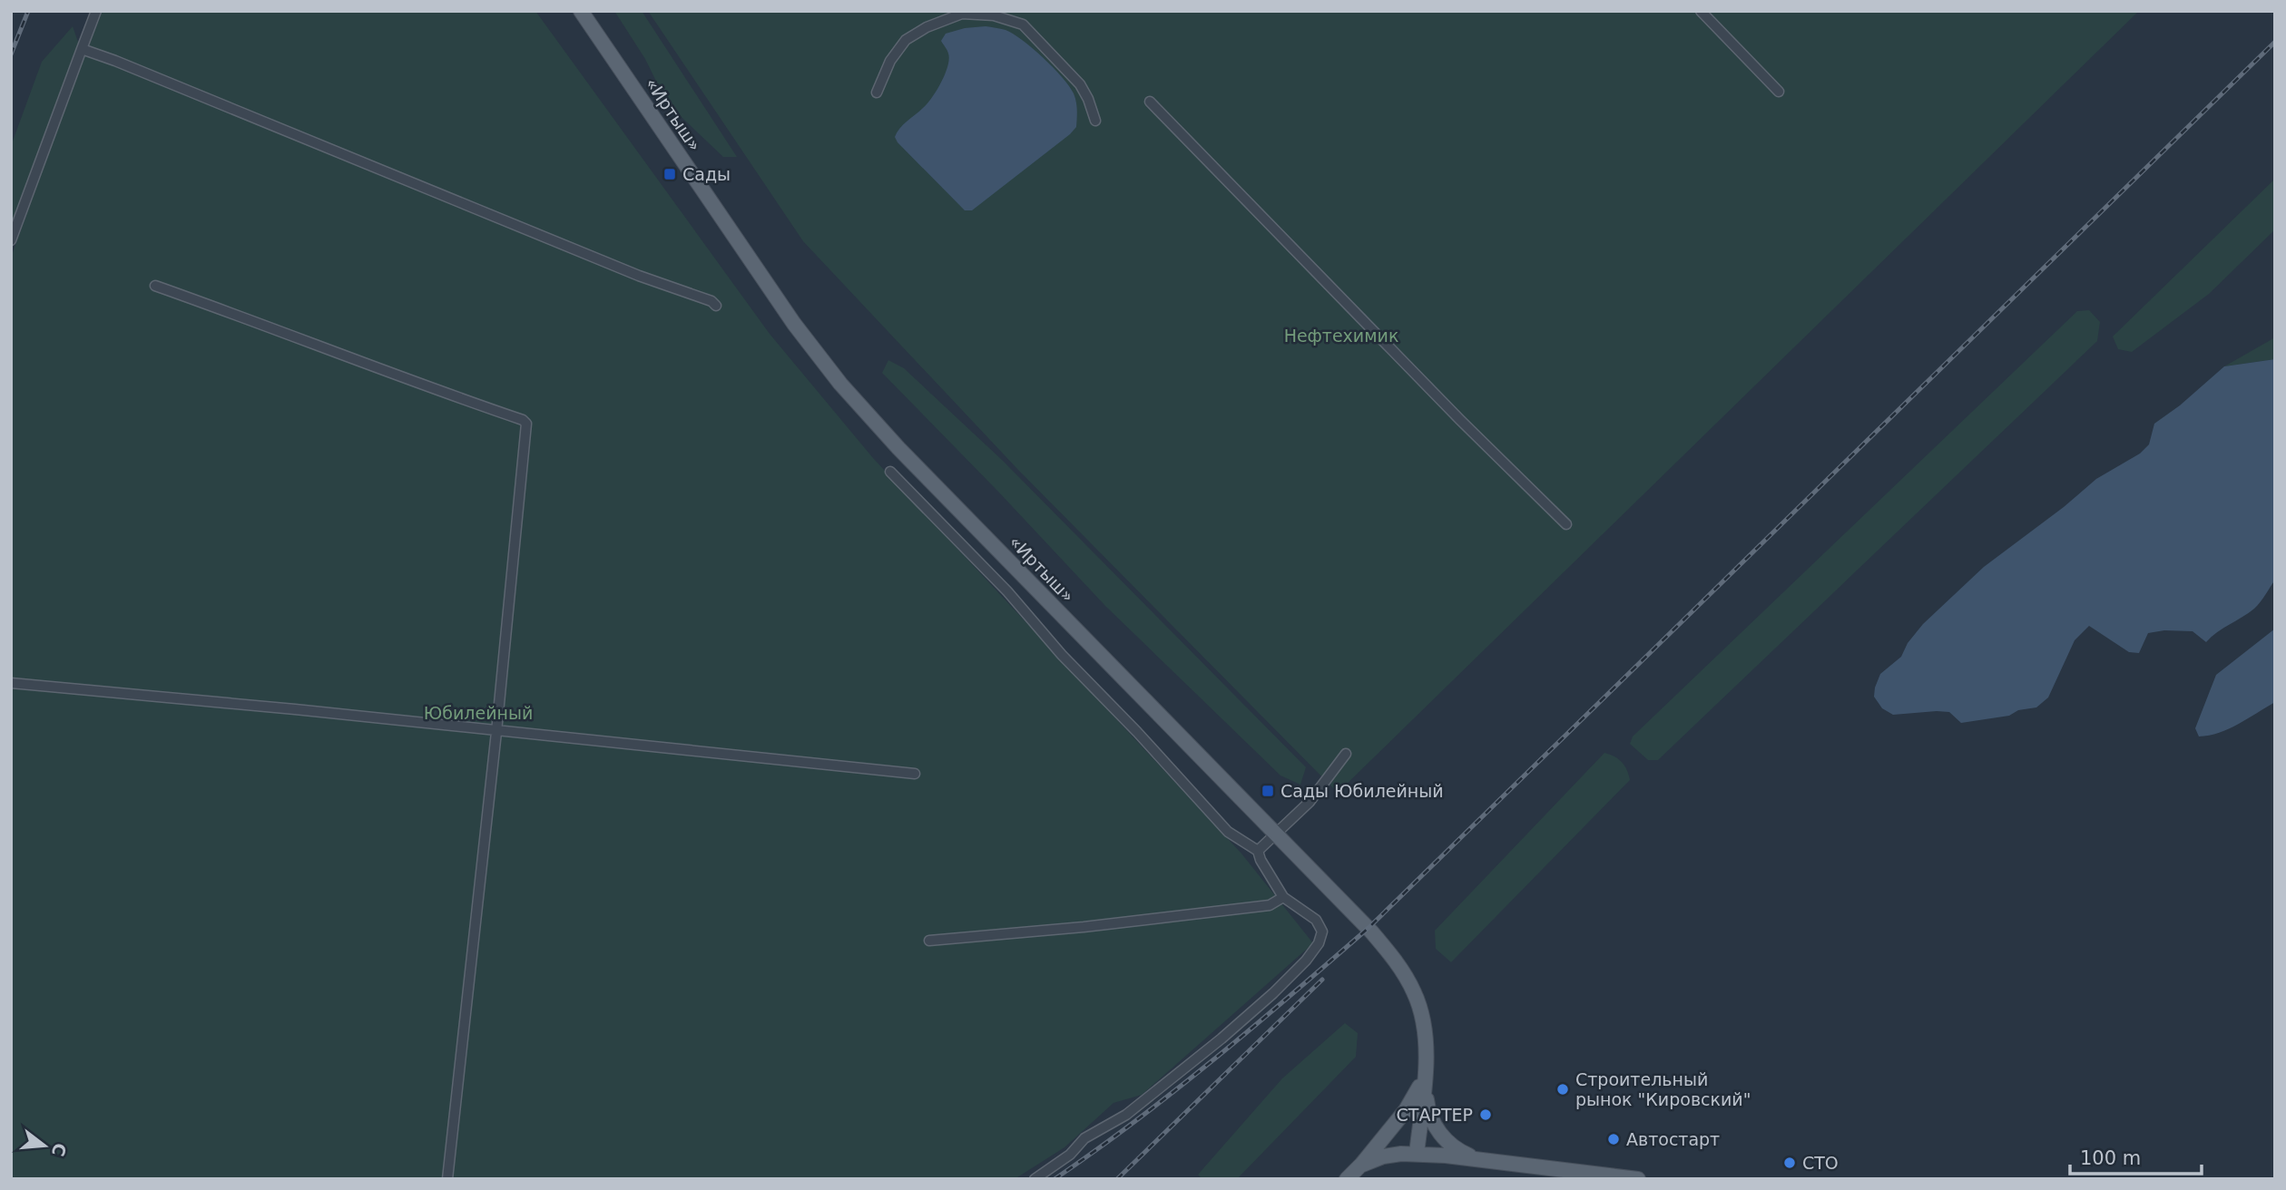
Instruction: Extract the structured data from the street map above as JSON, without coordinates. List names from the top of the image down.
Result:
{
  "streets": {
    "main road": ["«Иртыш»"]
  },
  "parks": ["Нефтехимик", "Юбилейный"],
  "places": {
    "transit": ["Сады", "Сады Юбилейный"],
    "other": [
      "Строительный рынок \"Кировский\"",
      "СТАРТЕР",
      "Автостарт",
      "СТО"
    ]
  },
  "scale_bar": "100 m",
  "north": "right"
}
